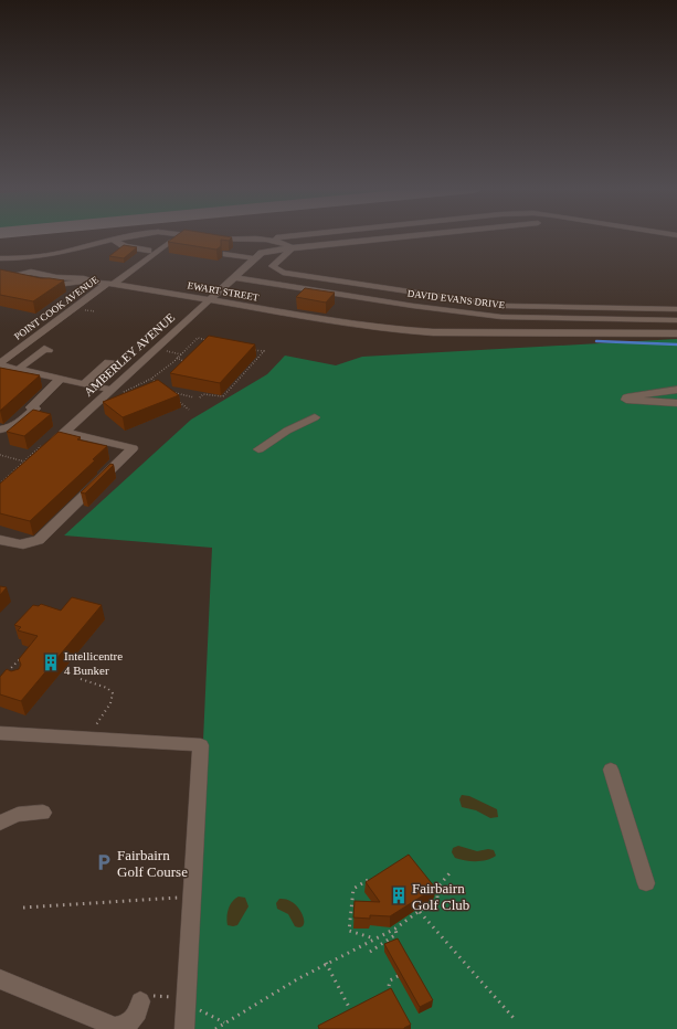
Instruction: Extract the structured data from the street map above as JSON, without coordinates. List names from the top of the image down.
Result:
{
  "streets": {
    "street": [
      "EWART STREET",
      "DAVID EVANS DRIVE",
      "POINT COOK AVENUE",
      "AMBERLEY AVENUE"
    ]
  },
  "crossings": [
    ["EWART STREET", "POINT COOK AVENUE"],
    ["EWART STREET", "AMBERLEY AVENUE"],
    ["DAVID EVANS DRIVE", "AMBERLEY AVENUE"]
  ],
  "places": {
    "building": ["Intellicentre 4 Bunker", "Fairbairn Golf Club"],
    "parking": ["Fairbairn Golf Course"]
  }
}
